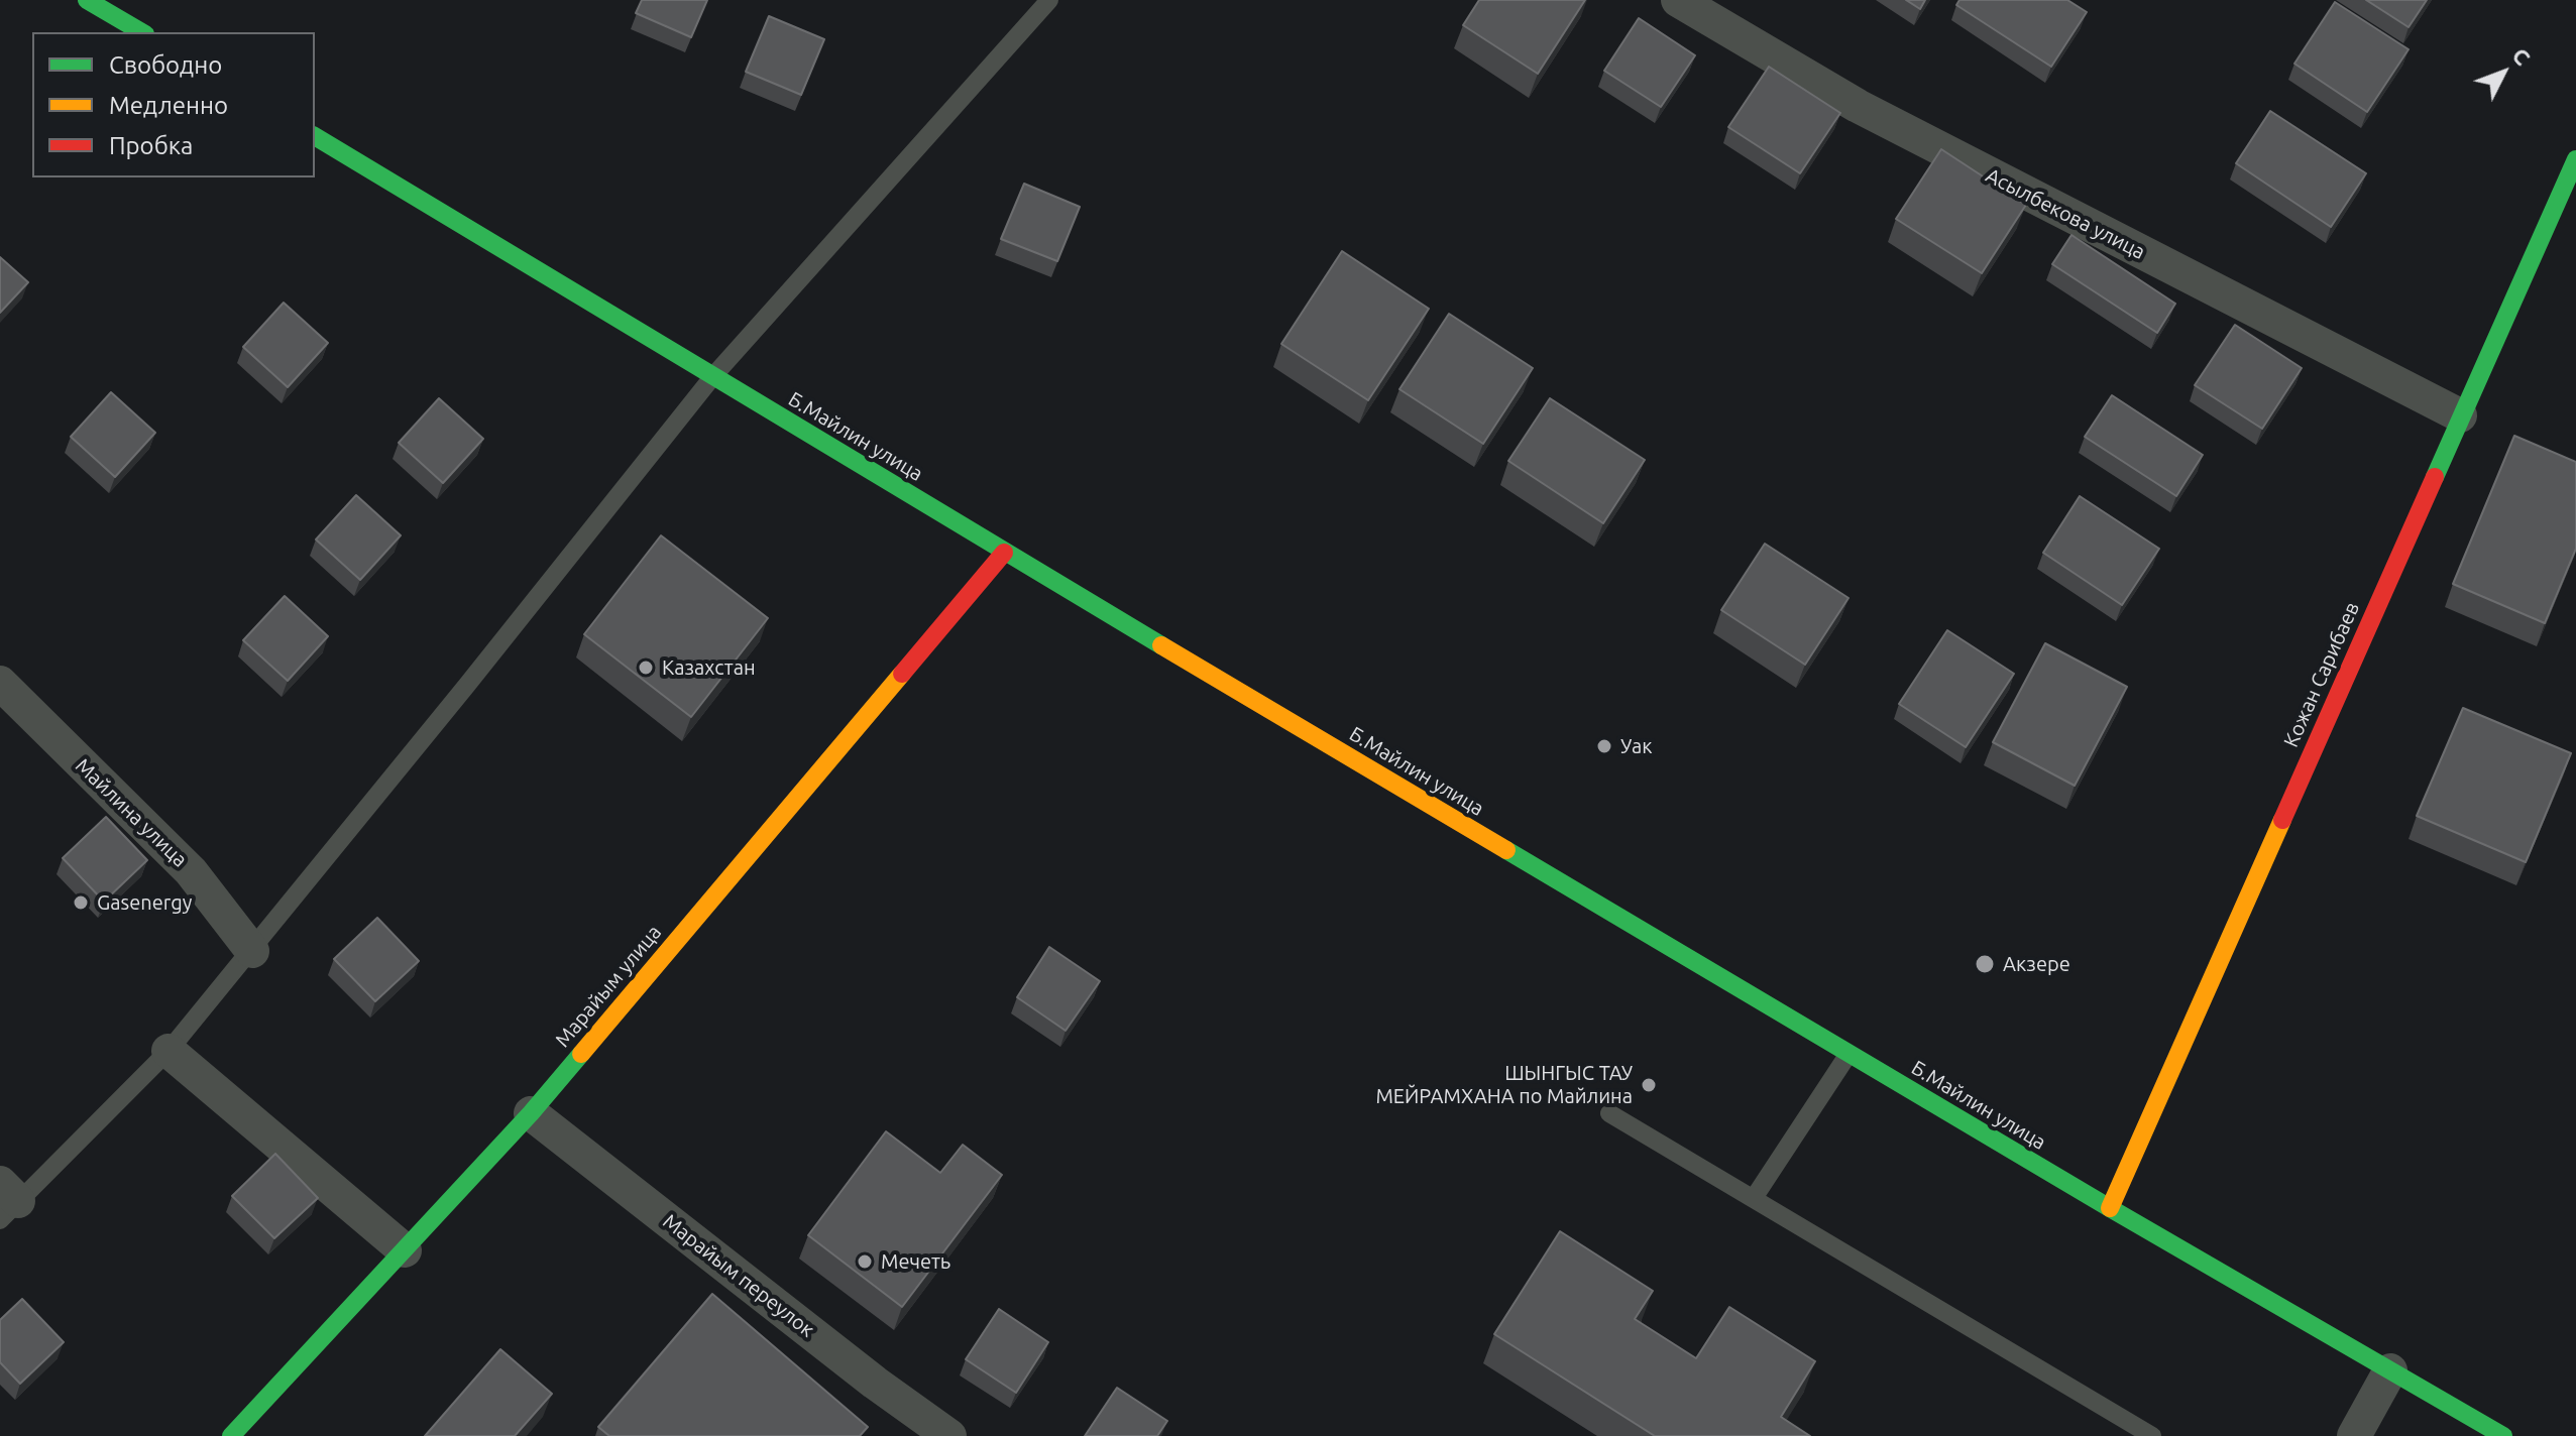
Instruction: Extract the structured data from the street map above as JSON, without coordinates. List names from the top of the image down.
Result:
{
  "streets": {
    "street": [
      "Асылбекова улица",
      "Б.Майлин улица",
      "Кожан Сарибаев",
      "Майлина улица",
      "Марайым улица",
      "Марайым переулок"
    ]
  },
  "crossings": [
    ["Асылбекова улица", "Кожан Сарибаев"],
    ["Б.Майлин улица", "Кожан Сарибаев"],
    ["Б.Майлин улица", "Марайым улица"],
    ["Марайым улица", "Марайым переулок"]
  ],
  "places": [
    "Казахстан",
    "Уак",
    "Gasenergy",
    "Акзере",
    "ШЫНГЫС ТАУ МЕЙРАМХАНА по Майлина",
    "Мечеть"
  ],
  "legend": ["Свободно", "Медленно", "Пробка"],
  "north": "top right"
}
